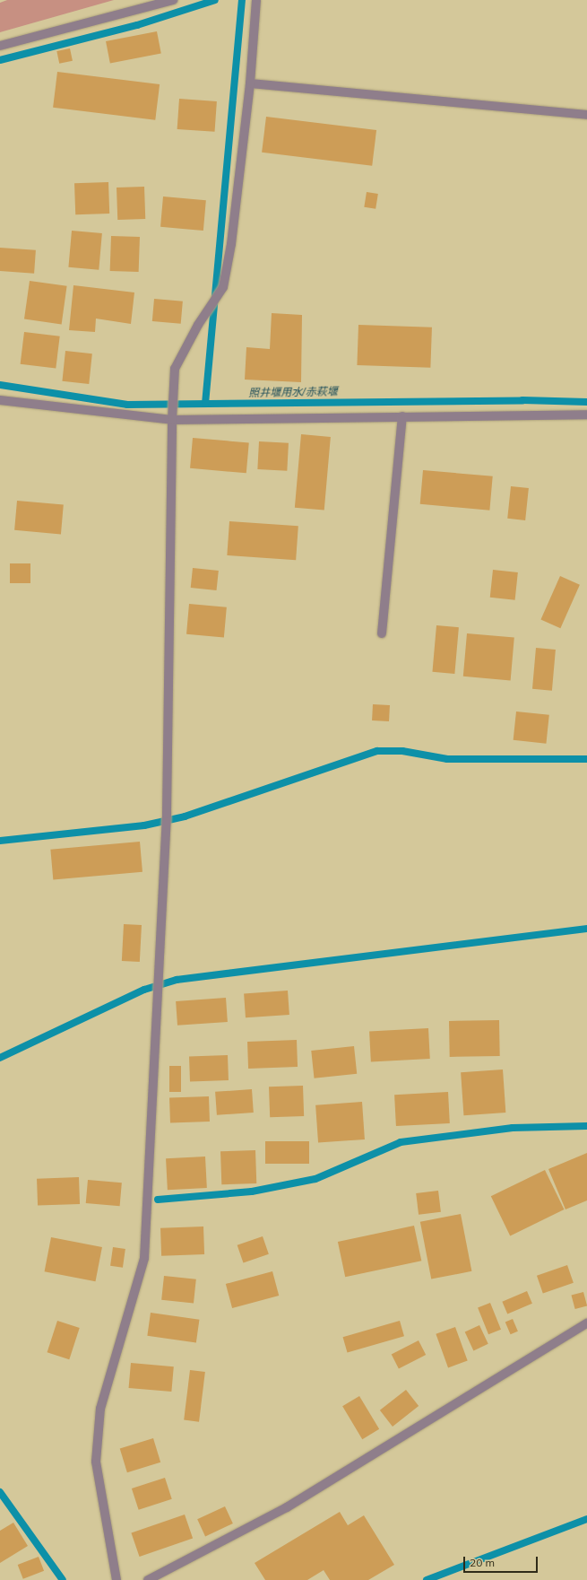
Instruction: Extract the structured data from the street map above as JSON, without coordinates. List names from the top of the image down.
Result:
{
  "water": ["照井堰用水/赤萩堰"],
  "scale_bar": "20 m"
}
